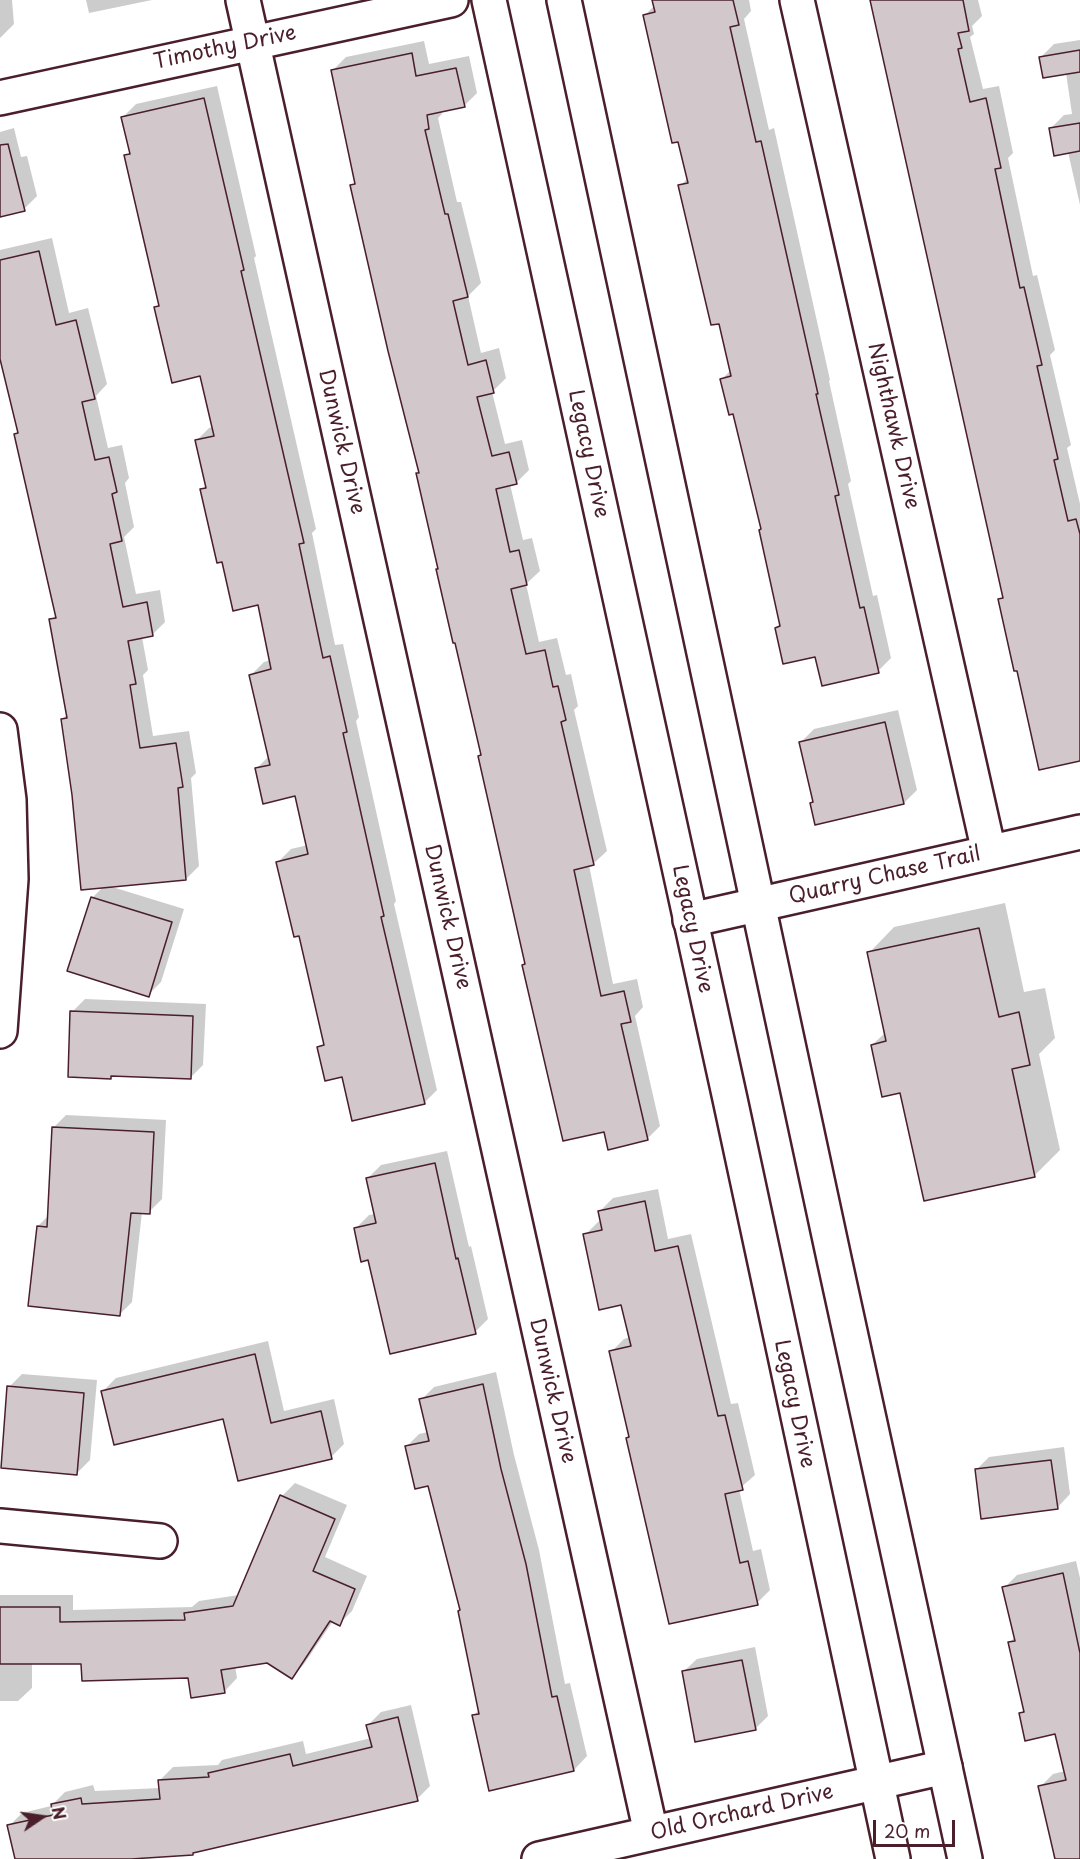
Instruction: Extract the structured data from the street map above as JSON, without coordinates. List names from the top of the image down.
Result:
{
  "streets": {
    "street": [
      "Timothy Drive",
      "Nighthawk Drive",
      "Dunwick Drive",
      "Legacy Drive",
      "Quarry Chase Trail",
      "Old Orchard Drive"
    ]
  },
  "crossings": [
    ["Timothy Drive", "Dunwick Drive"],
    ["Nighthawk Drive", "Quarry Chase Trail"],
    ["Dunwick Drive", "Old Orchard Drive"],
    ["Legacy Drive", "Quarry Chase Trail"],
    ["Legacy Drive", "Old Orchard Drive"]
  ],
  "scale_bar": "20 m",
  "north": "right"
}
